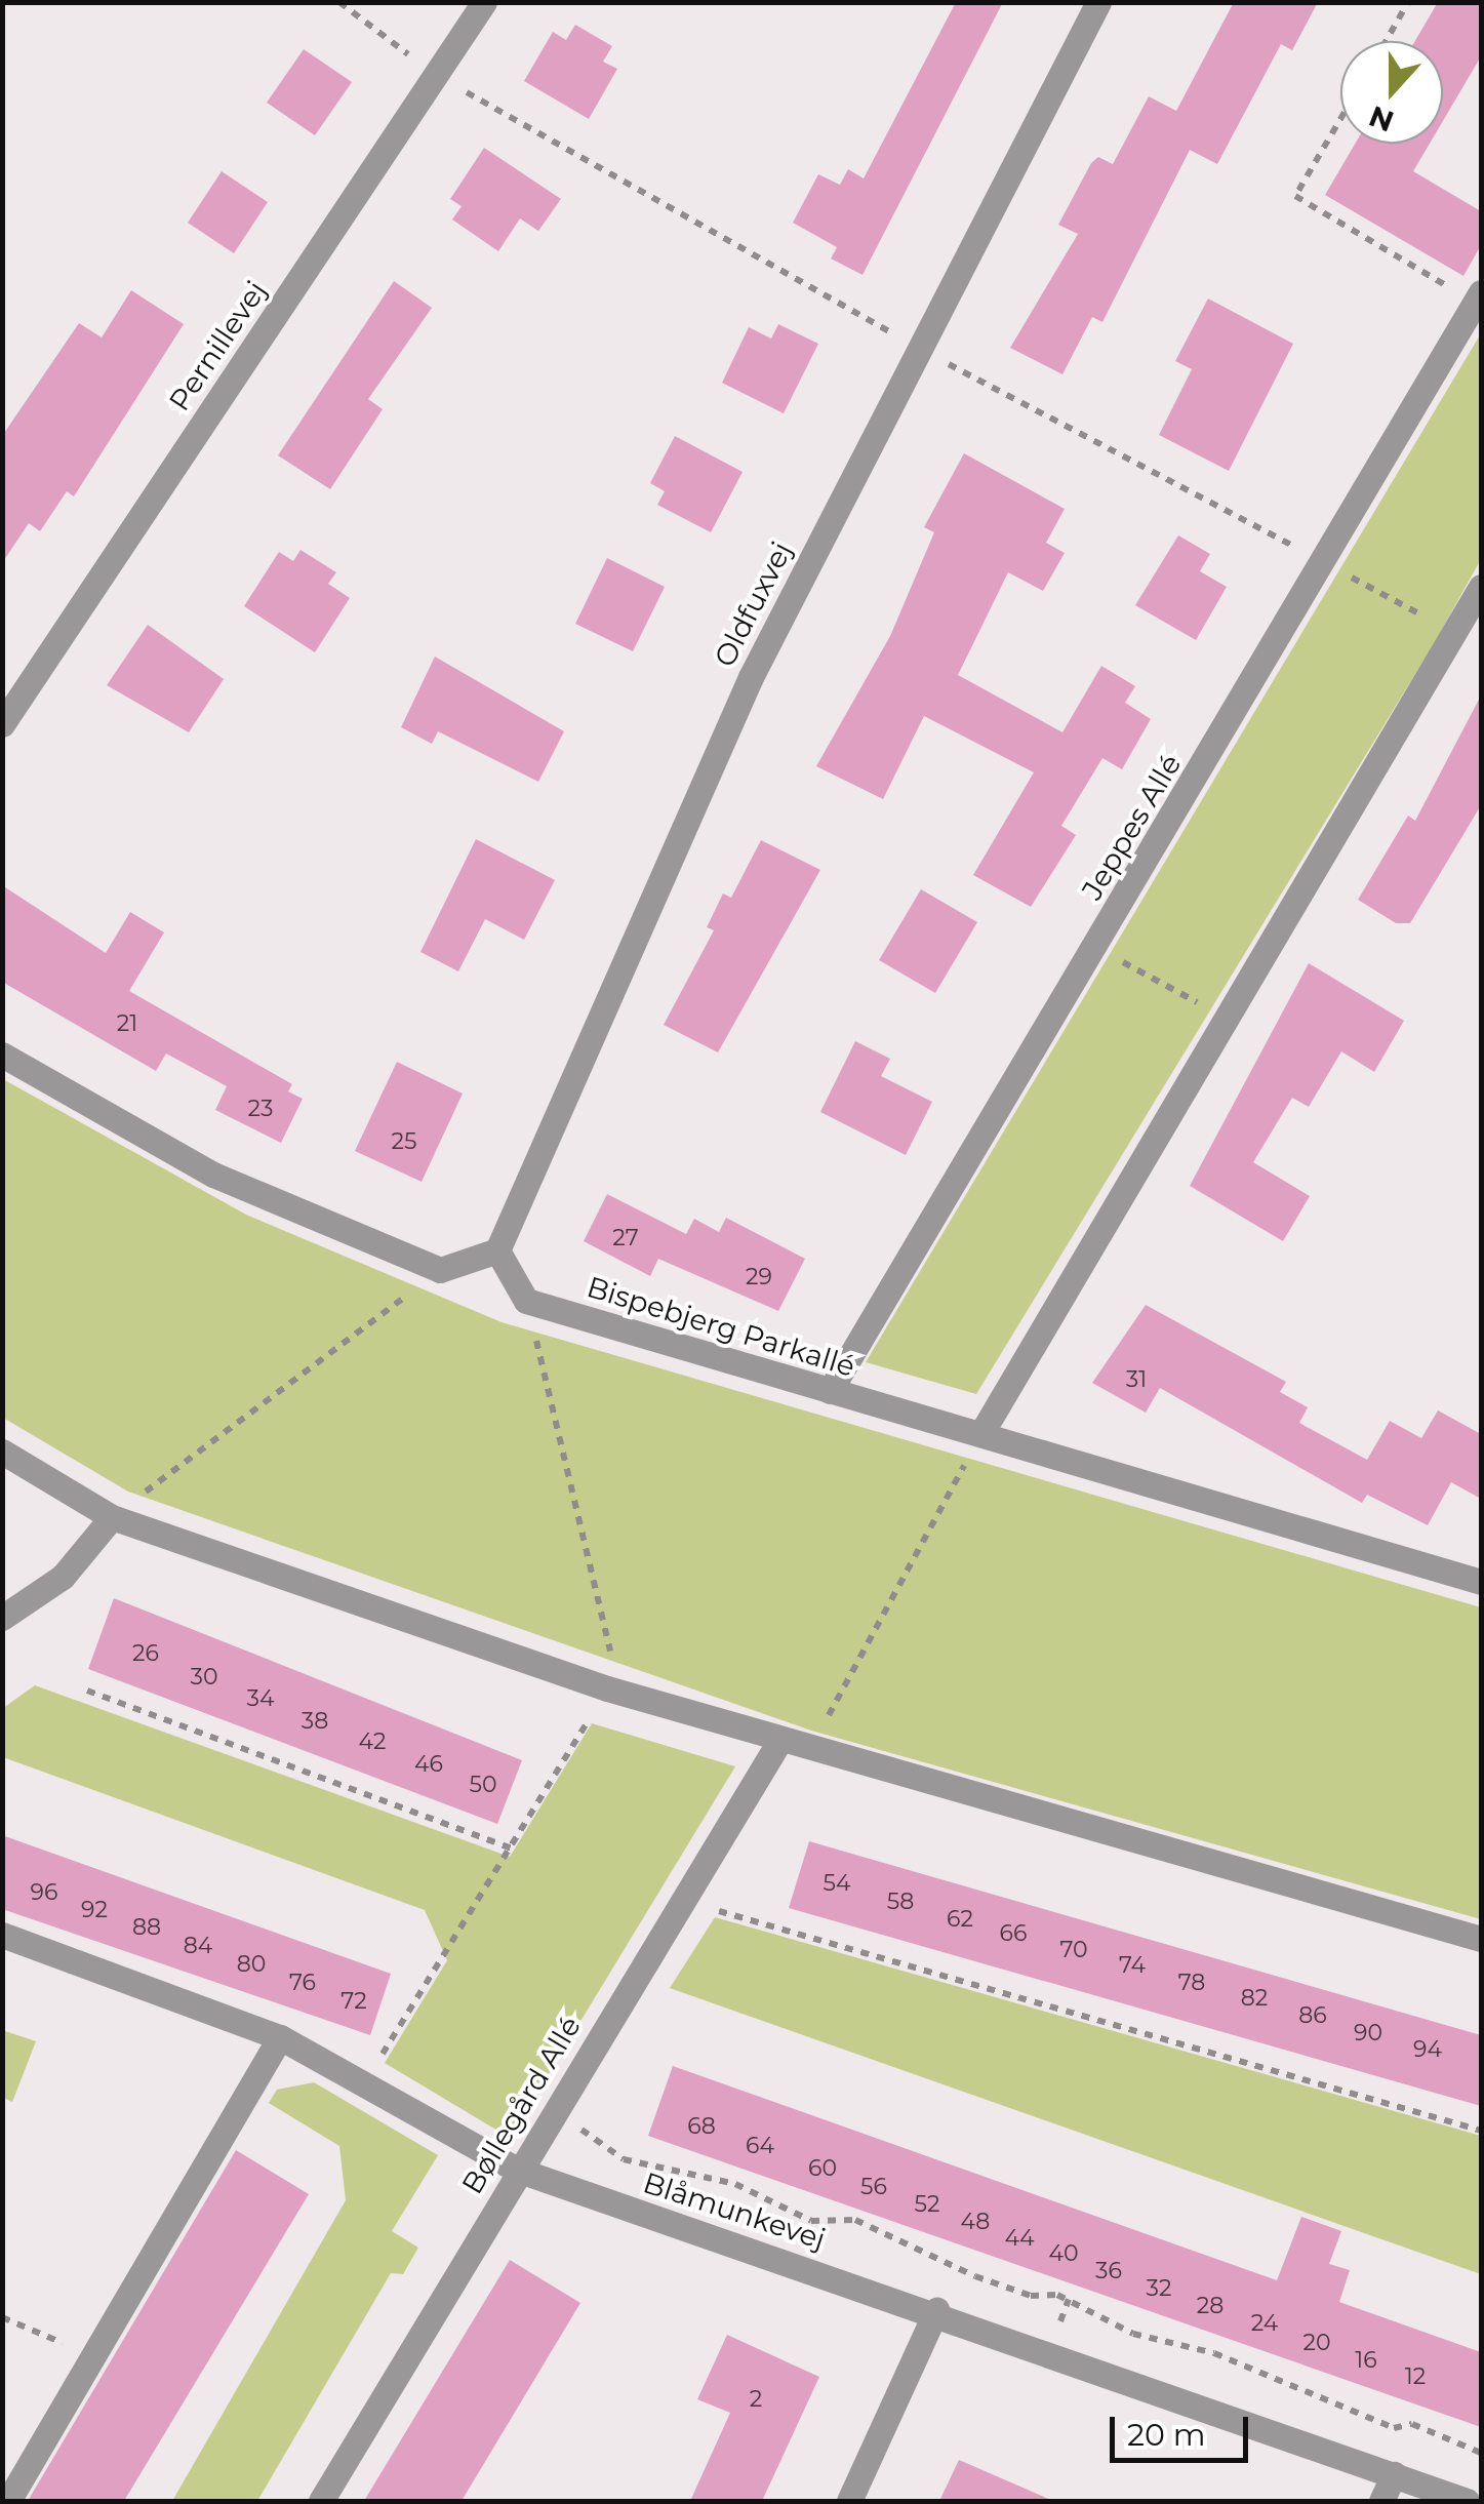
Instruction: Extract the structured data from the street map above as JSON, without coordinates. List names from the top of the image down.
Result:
{
  "streets": {
    "street": [
      "Pernillevej",
      "Oldfuxvej",
      "Jeppes Allé",
      "Bispebjerg Parkallé",
      "Bøllegård Allé",
      "Blåmunkevej"
    ]
  },
  "crossings": [
    ["Jeppes Allé", "Bispebjerg Parkallé"],
    ["Bøllegård Allé", "Blåmunkevej"]
  ],
  "house_numbers": [
    "21",
    "23",
    "25",
    "27",
    "29",
    "31",
    "26",
    "30",
    "34",
    "38",
    "42",
    "46",
    "50",
    "54",
    "96",
    "58",
    "92",
    "62",
    "88",
    "66",
    "84",
    "70",
    "80",
    "74",
    "76",
    "78",
    "82",
    "72",
    "86",
    "90",
    "94",
    "68",
    "64",
    "60",
    "56",
    "52",
    "48",
    "44",
    "40",
    "36",
    "32",
    "28",
    "24",
    "20",
    "16",
    "12",
    "2"
  ],
  "scale_bar": "20 m",
  "north": "bottom"
}
